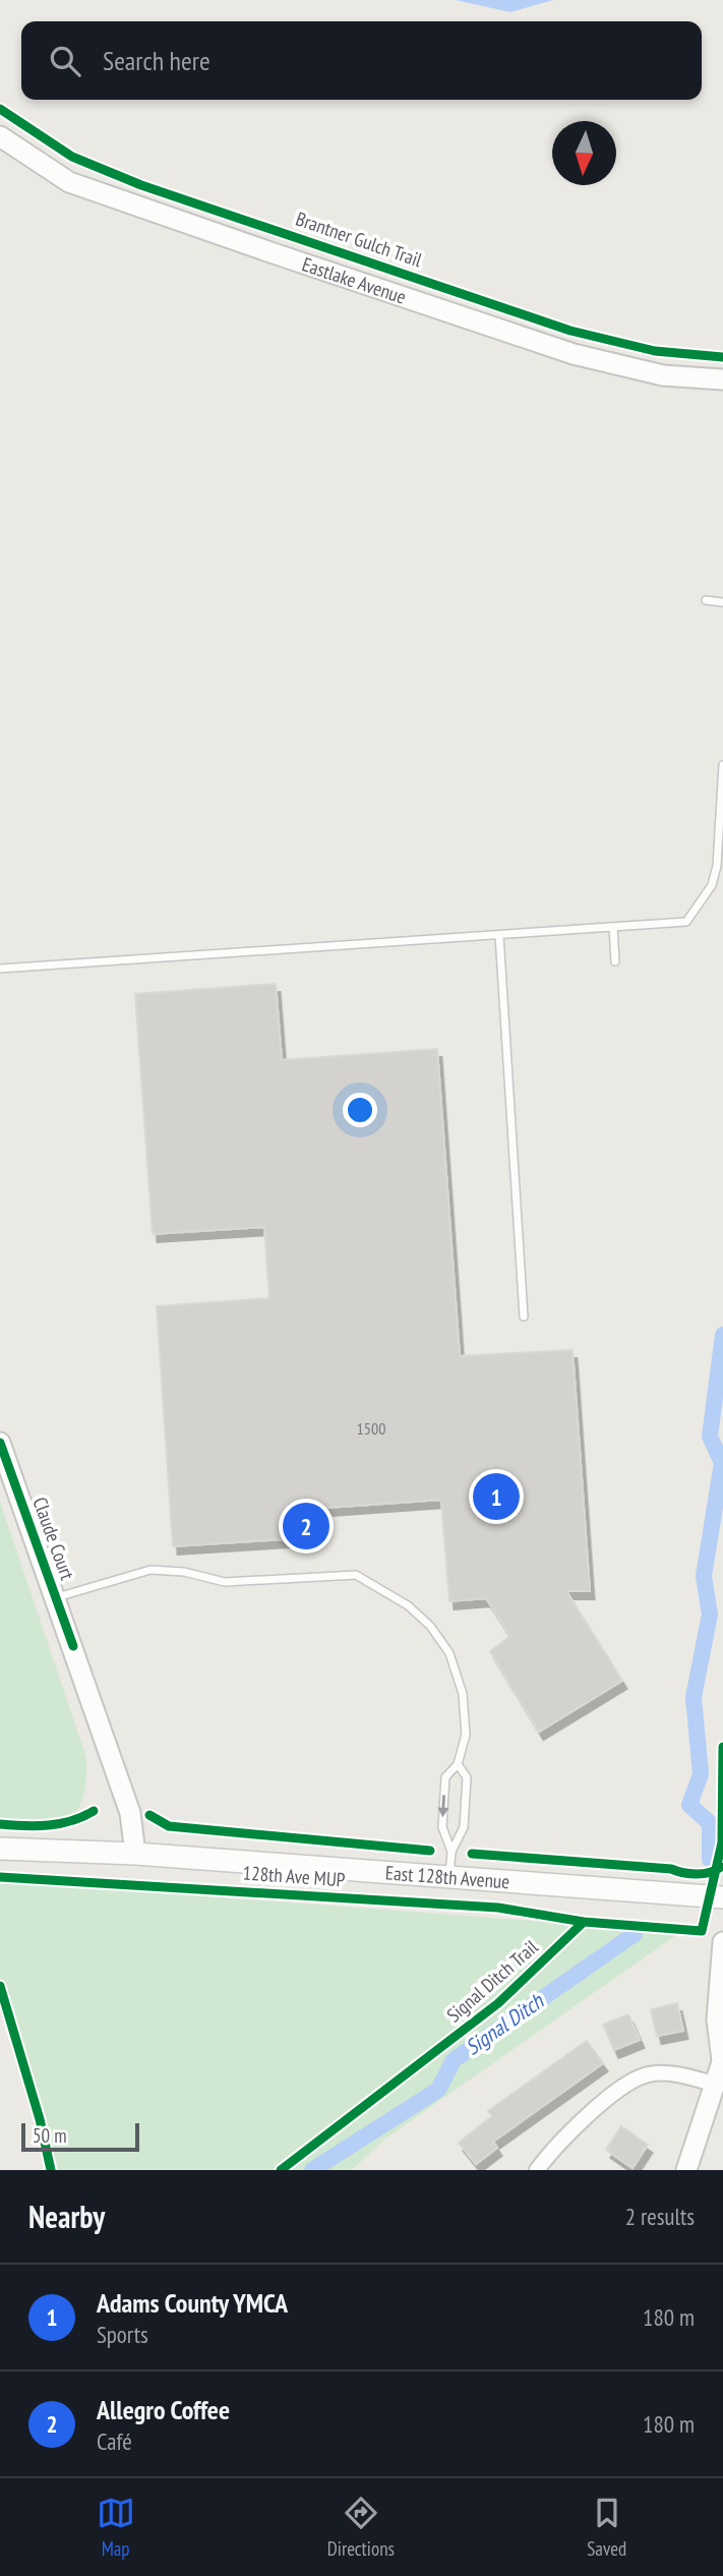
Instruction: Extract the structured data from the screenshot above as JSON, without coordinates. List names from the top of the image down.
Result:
{
  "streets": {
    "main road": ["East 128th Avenue"],
    "street": ["Eastlake Avenue", "Claude Court"],
    "cycle path": ["Brantner Gulch Trail", "128th Ave MUP", "Signal Ditch Trail"]
  },
  "crossings": [
    ["Claude Court", "East 128th Avenue"]
  ],
  "water": ["Signal Ditch"],
  "house_numbers": ["1500"],
  "scale_bar": "50 m",
  "north": "bottom",
  "page": {
    "search": "Search here",
    "pins": ["1", "2"],
    "scale": "50 m",
    "heading": ["Nearby", "2 results"],
    "list": [
      {
        "mark": "1",
        "name": "Adams County YMCA",
        "note": "Sports",
        "value": "180 m"
      },
      {
        "mark": "2",
        "name": "Allegro Coffee",
        "note": "Café",
        "value": "180 m"
      }
    ],
    "nav": ["Map", "Directions", "Saved"]
  }
}
